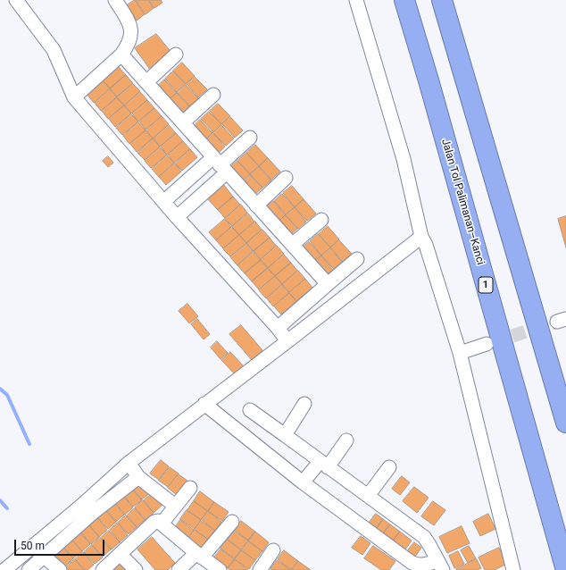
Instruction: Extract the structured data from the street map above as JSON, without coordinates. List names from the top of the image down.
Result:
{
  "streets": {
    "highway": ["Jalan Tol Palimanan–Kanci", "1"]
  },
  "scale_bar": "50 m"
}
